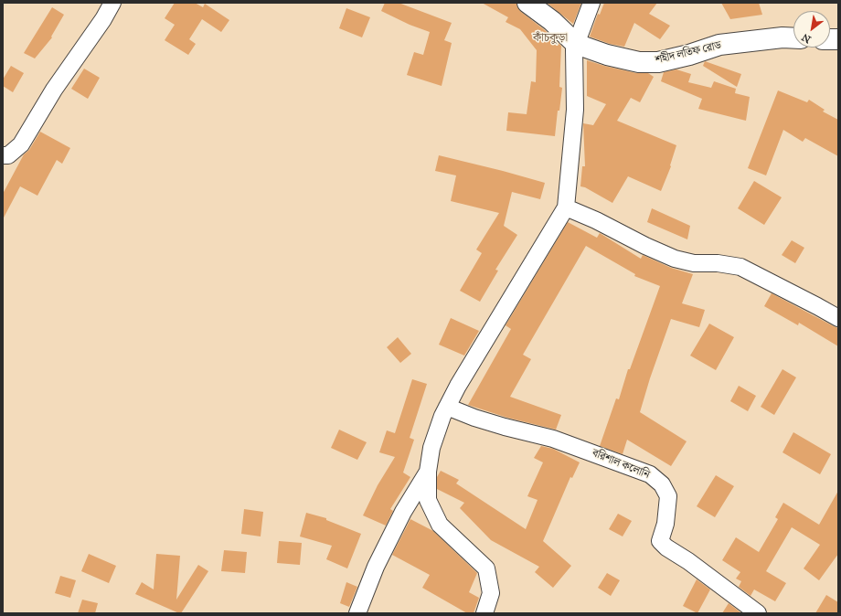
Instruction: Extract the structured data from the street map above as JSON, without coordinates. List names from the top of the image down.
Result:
{
  "streets": {
    "street": ["শহীদ লতিফ রোড", "বরিশাল কলোনি"]
  },
  "districts": ["কাঁচকুড়া"],
  "north": "bottom left"
}
